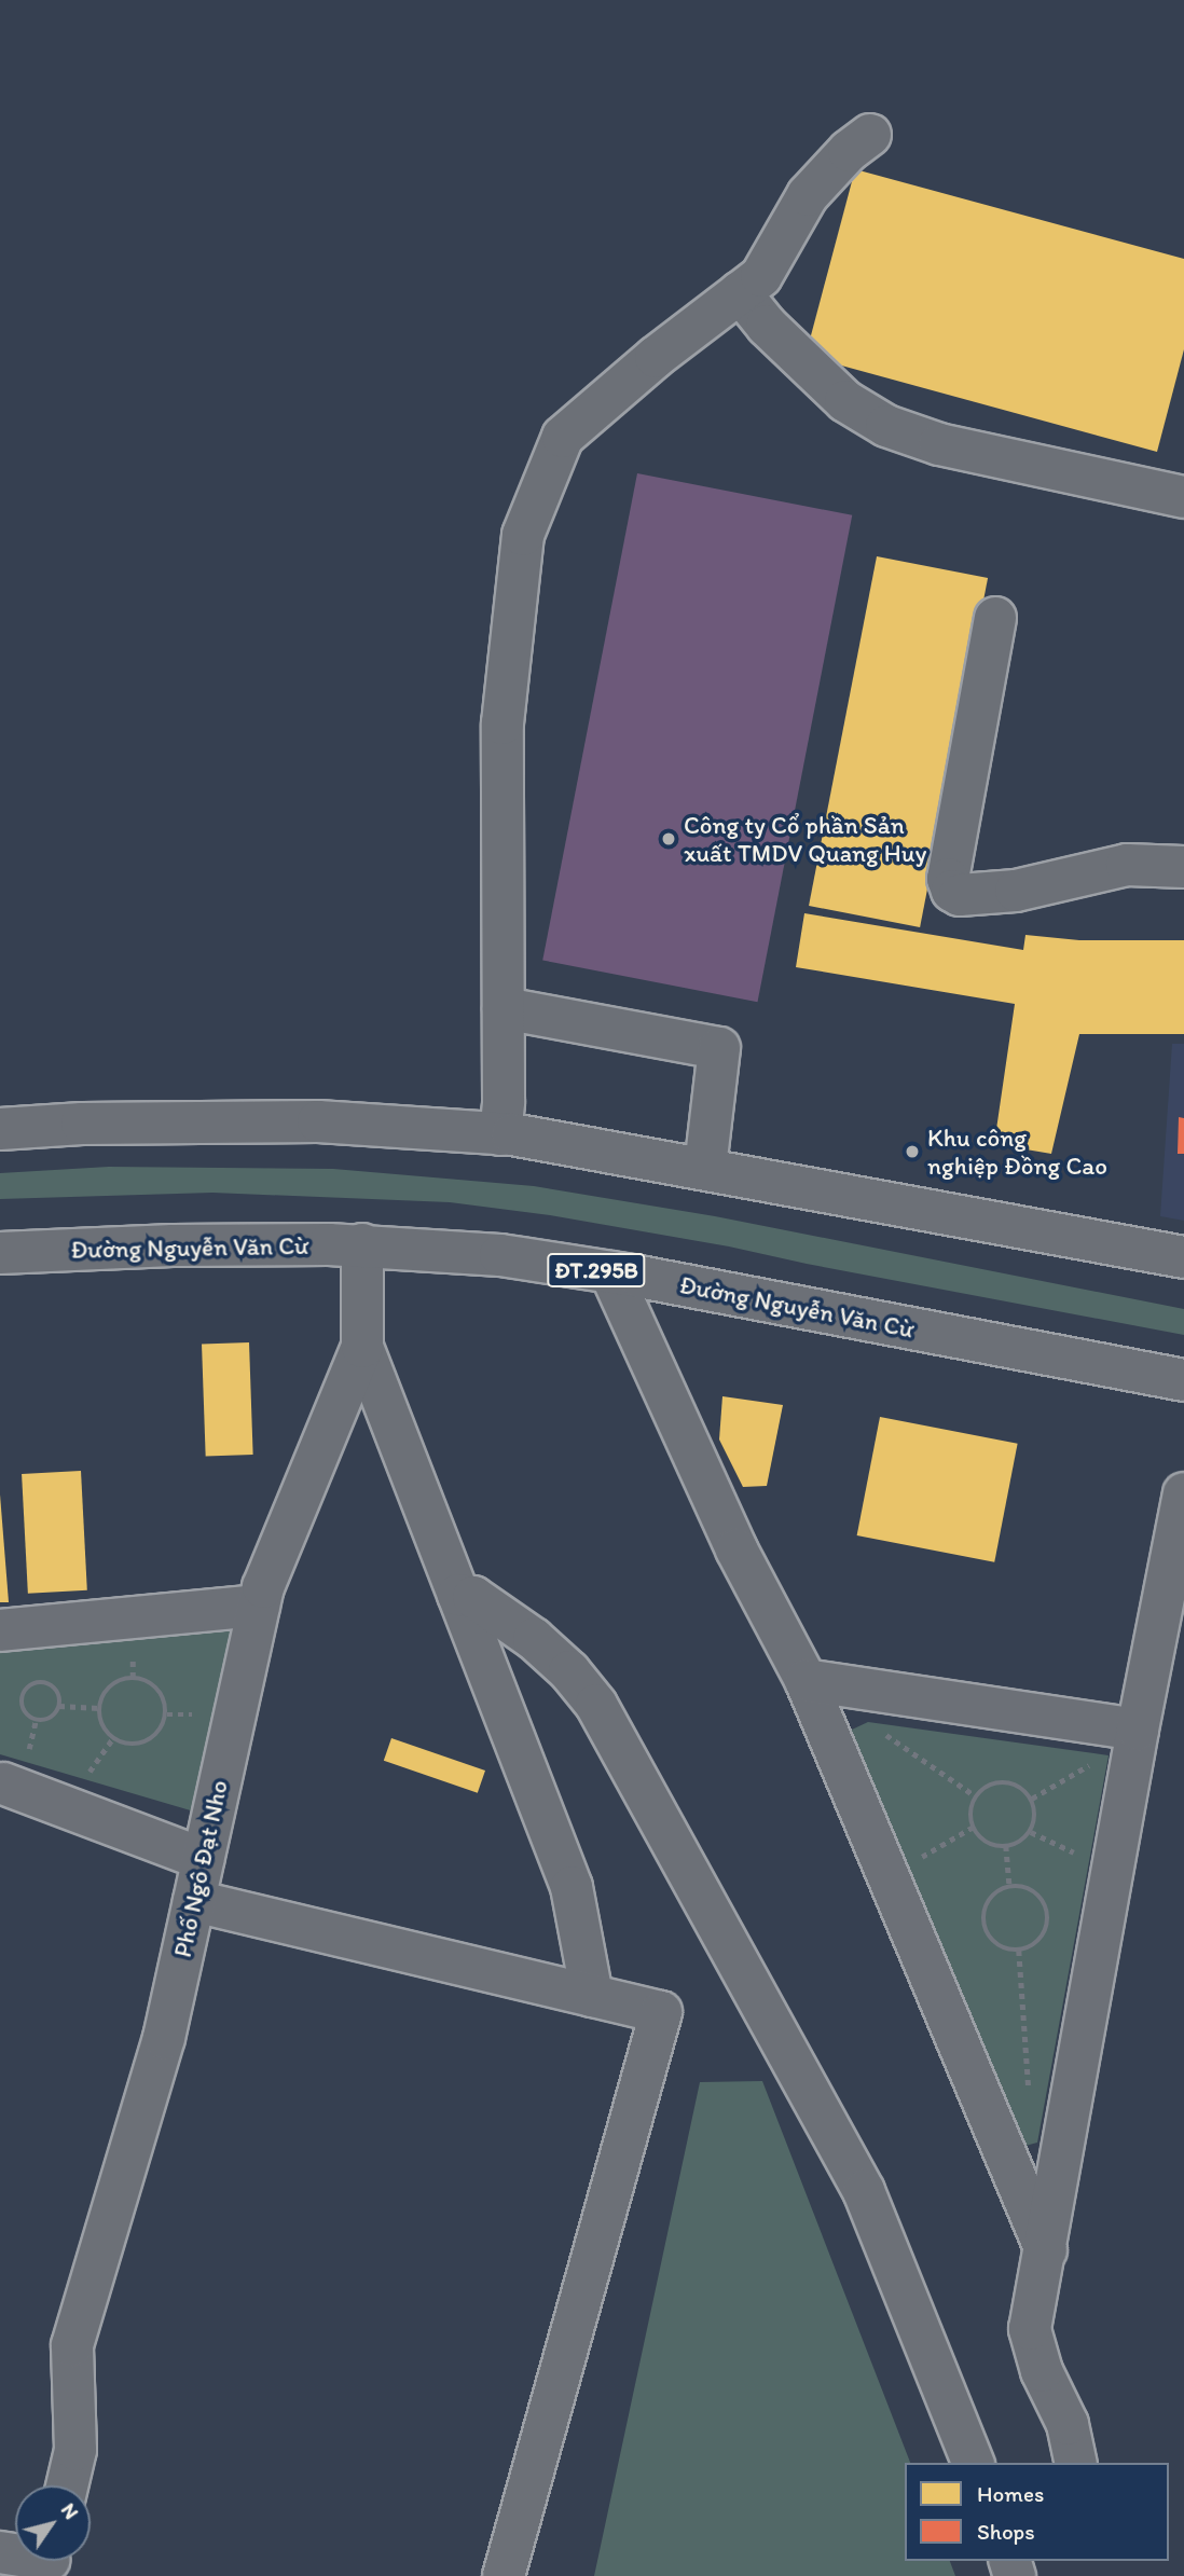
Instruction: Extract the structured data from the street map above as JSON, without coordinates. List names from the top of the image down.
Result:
{
  "streets": {
    "street": ["Đường Nguyễn Văn Cừ", "ĐT.295B", "Phố Ngô Đạt Nho"]
  },
  "crossings": [
    ["Đường Nguyễn Văn Cừ", "Phố Ngô Đạt Nho"]
  ],
  "places": ["Công ty Cổ phần Sản xuất TMDV Quang Huy", "Khu công nghiệp Đồng Cao"],
  "legend": ["Homes", "Shops"],
  "north": "top right"
}
